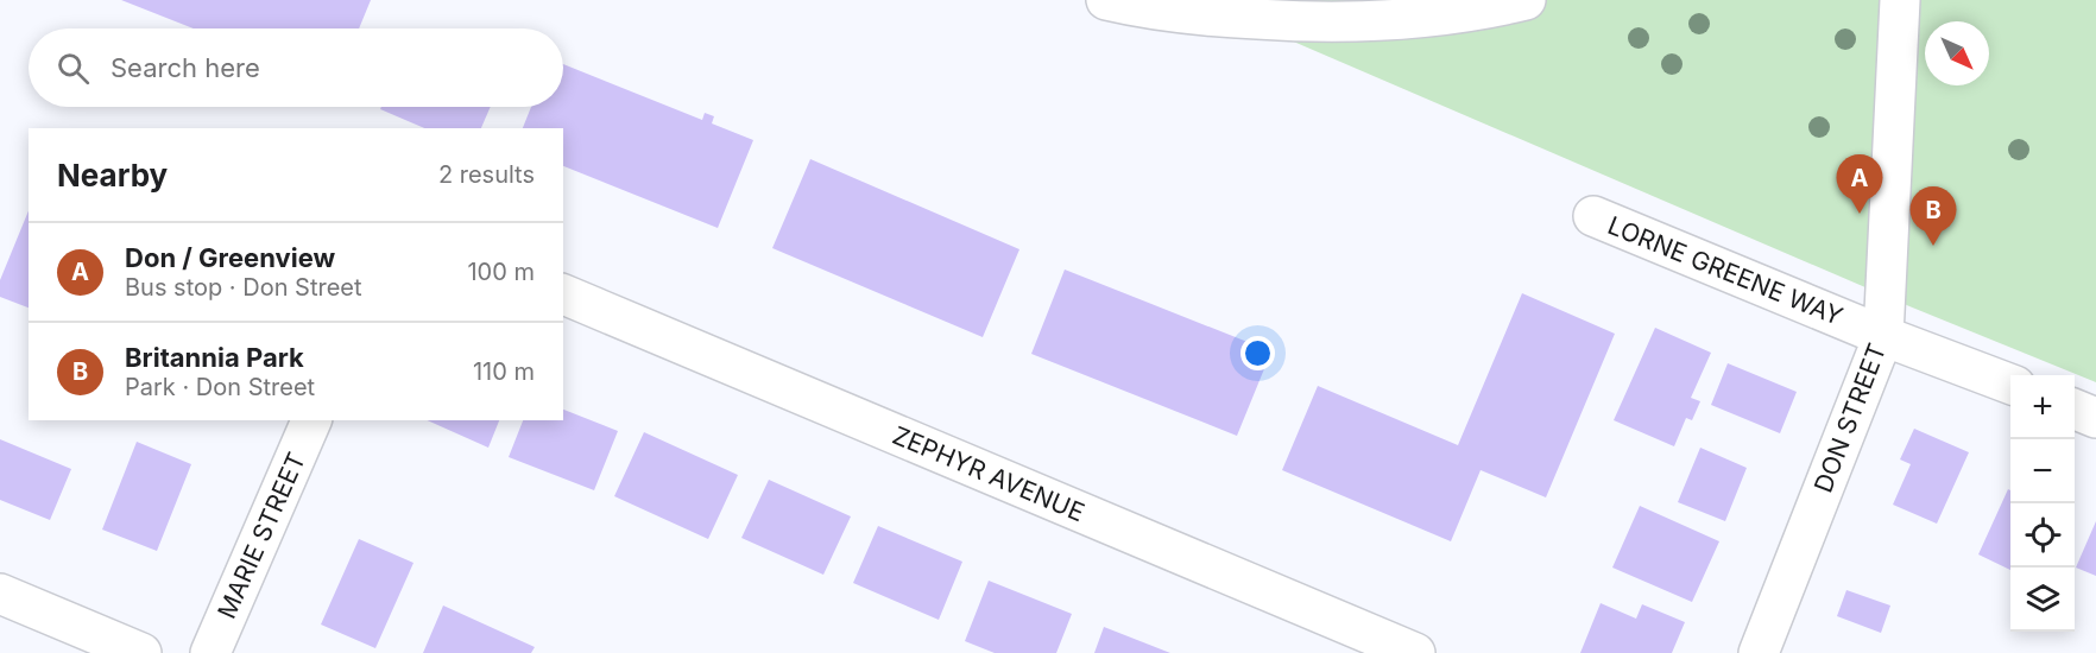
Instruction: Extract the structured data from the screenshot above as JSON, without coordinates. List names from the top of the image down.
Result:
{
  "streets": {
    "street": [
      "LORNE GREENE WAY",
      "DON STREET",
      "ZEPHYR AVENUE",
      "MARIE STREET"
    ]
  },
  "crossings": [
    ["LORNE GREENE WAY", "DON STREET"]
  ],
  "north": "bottom right",
  "page": {
    "search": "Search here",
    "heading": ["Nearby", "2 results"],
    "pins": ["A", "B"],
    "list": [
      {
        "mark": "A",
        "name": "Don / Greenview",
        "note": "Bus stop · Don Street",
        "value": "100 m"
      },
      {
        "mark": "B",
        "name": "Britannia Park",
        "note": "Park · Don Street",
        "value": "110 m"
      }
    ],
    "map_buttons": ["+", "−"]
  }
}
